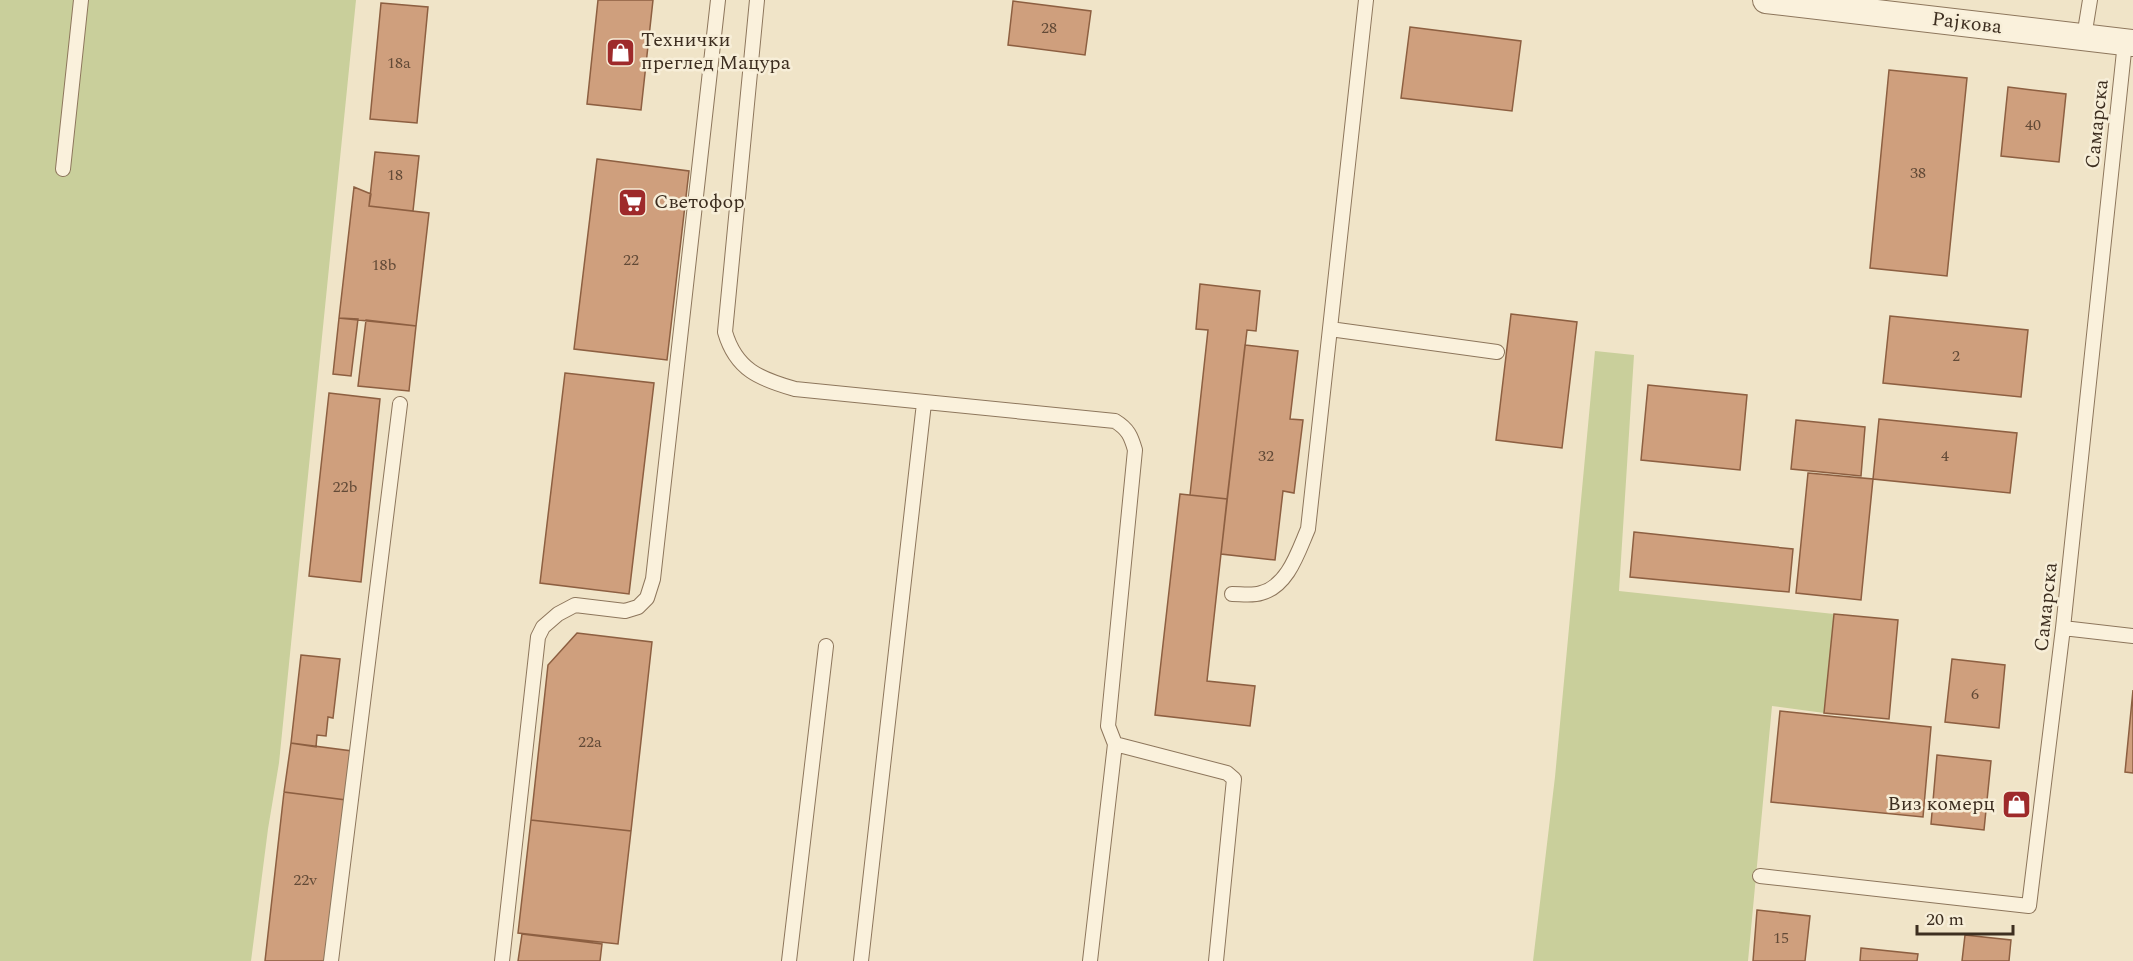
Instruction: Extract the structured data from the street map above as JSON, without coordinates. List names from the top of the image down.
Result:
{
  "streets": {
    "street": ["Рајкова"],
    "lane": ["Самарска"]
  },
  "crossings": [
    ["Рајкова", "Самарска"]
  ],
  "places": {
    "shop": ["Технички преглед Мацура", "Виз комерц"],
    "supermarket": ["Светофор"]
  },
  "house_numbers": [
    "28",
    "18a",
    "40",
    "38",
    "18",
    "22",
    "18b",
    "2",
    "32",
    "4",
    "22b",
    "6",
    "22a",
    "22v",
    "15"
  ],
  "scale_bar": "20 m"
}
